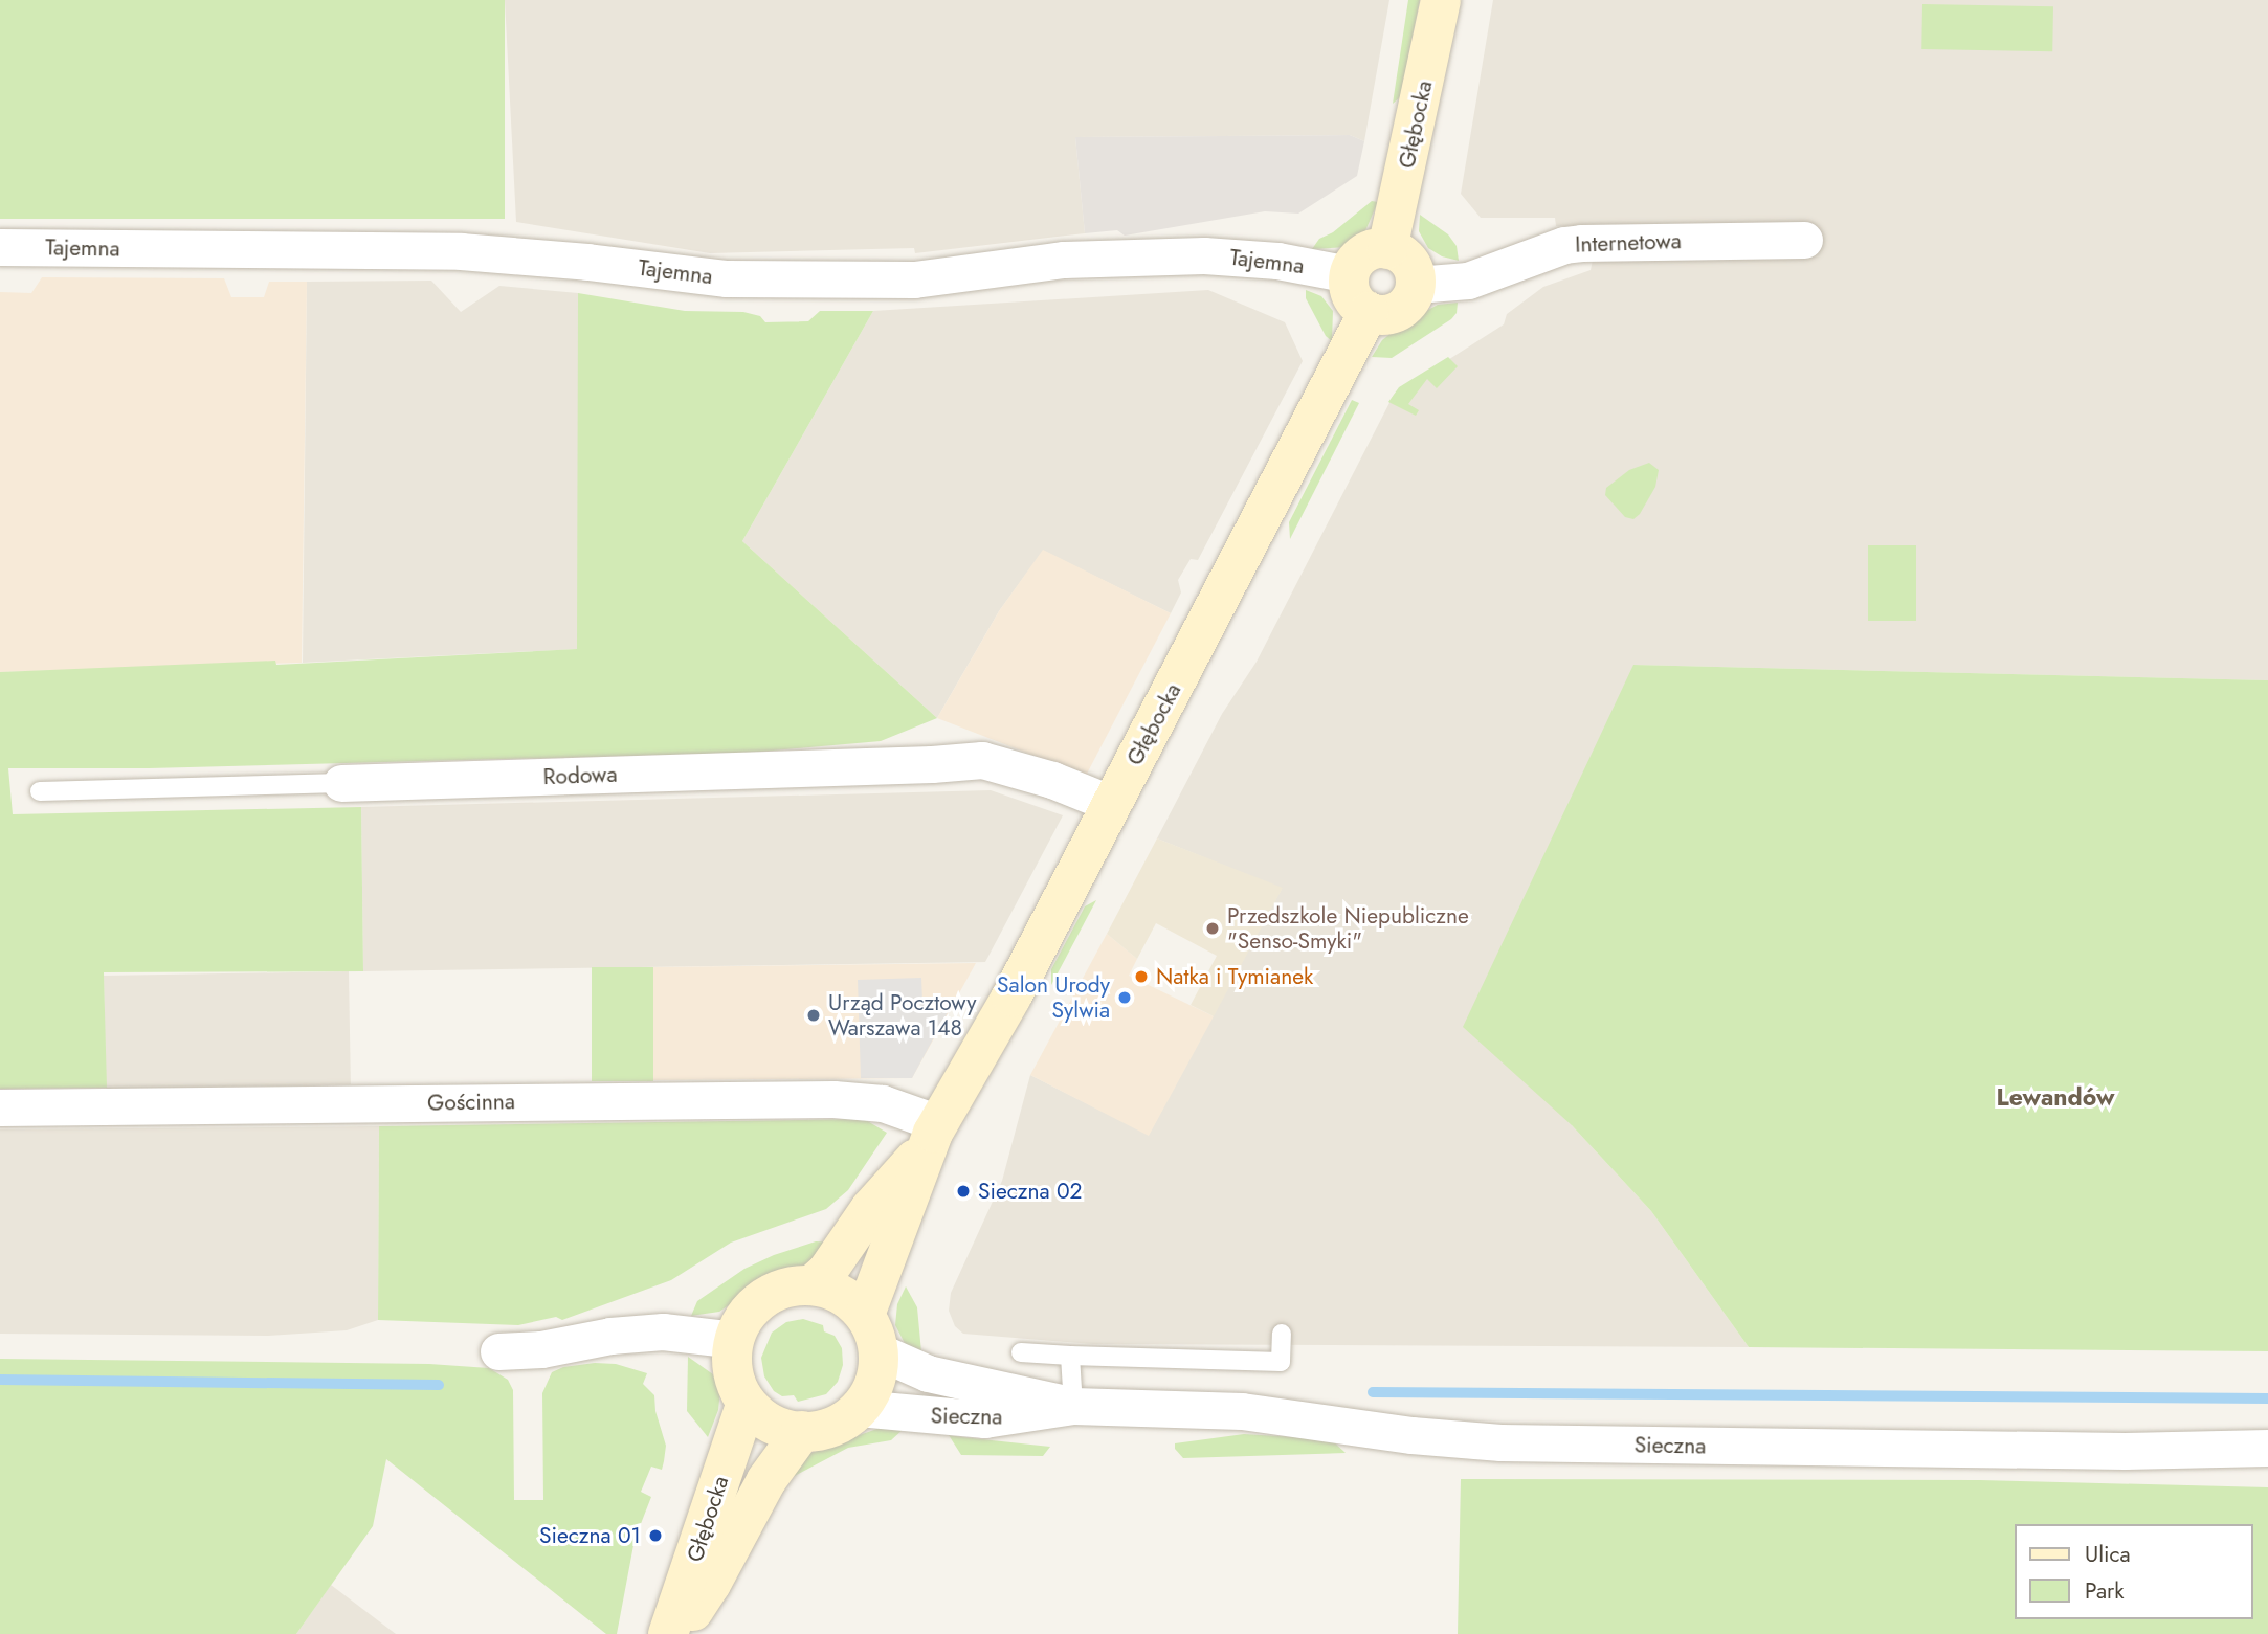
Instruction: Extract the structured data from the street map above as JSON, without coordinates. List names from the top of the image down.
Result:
{
  "streets": {
    "street": [
      "Głębocka",
      "Internetowa",
      "Tajemna",
      "Rodowa",
      "Gościnna",
      "Sieczna"
    ]
  },
  "crossings": [
    ["Głębocka", "Internetowa"],
    ["Głębocka", "Tajemna"],
    ["Głębocka", "Rodowa"],
    ["Głębocka", "Gościnna"],
    ["Głębocka", "Sieczna"],
    ["Internetowa", "Tajemna"]
  ],
  "districts": ["Lewandów"],
  "places": [
    "Przedszkole Niepubliczne \"Senso-Smyki\"",
    "Natka i Tymianek",
    "Salon Urody Sylwia",
    "Urząd Pocztowy Warszawa 148",
    "Sieczna 02",
    "Sieczna 01"
  ],
  "legend": ["Ulica", "Park"]
}
